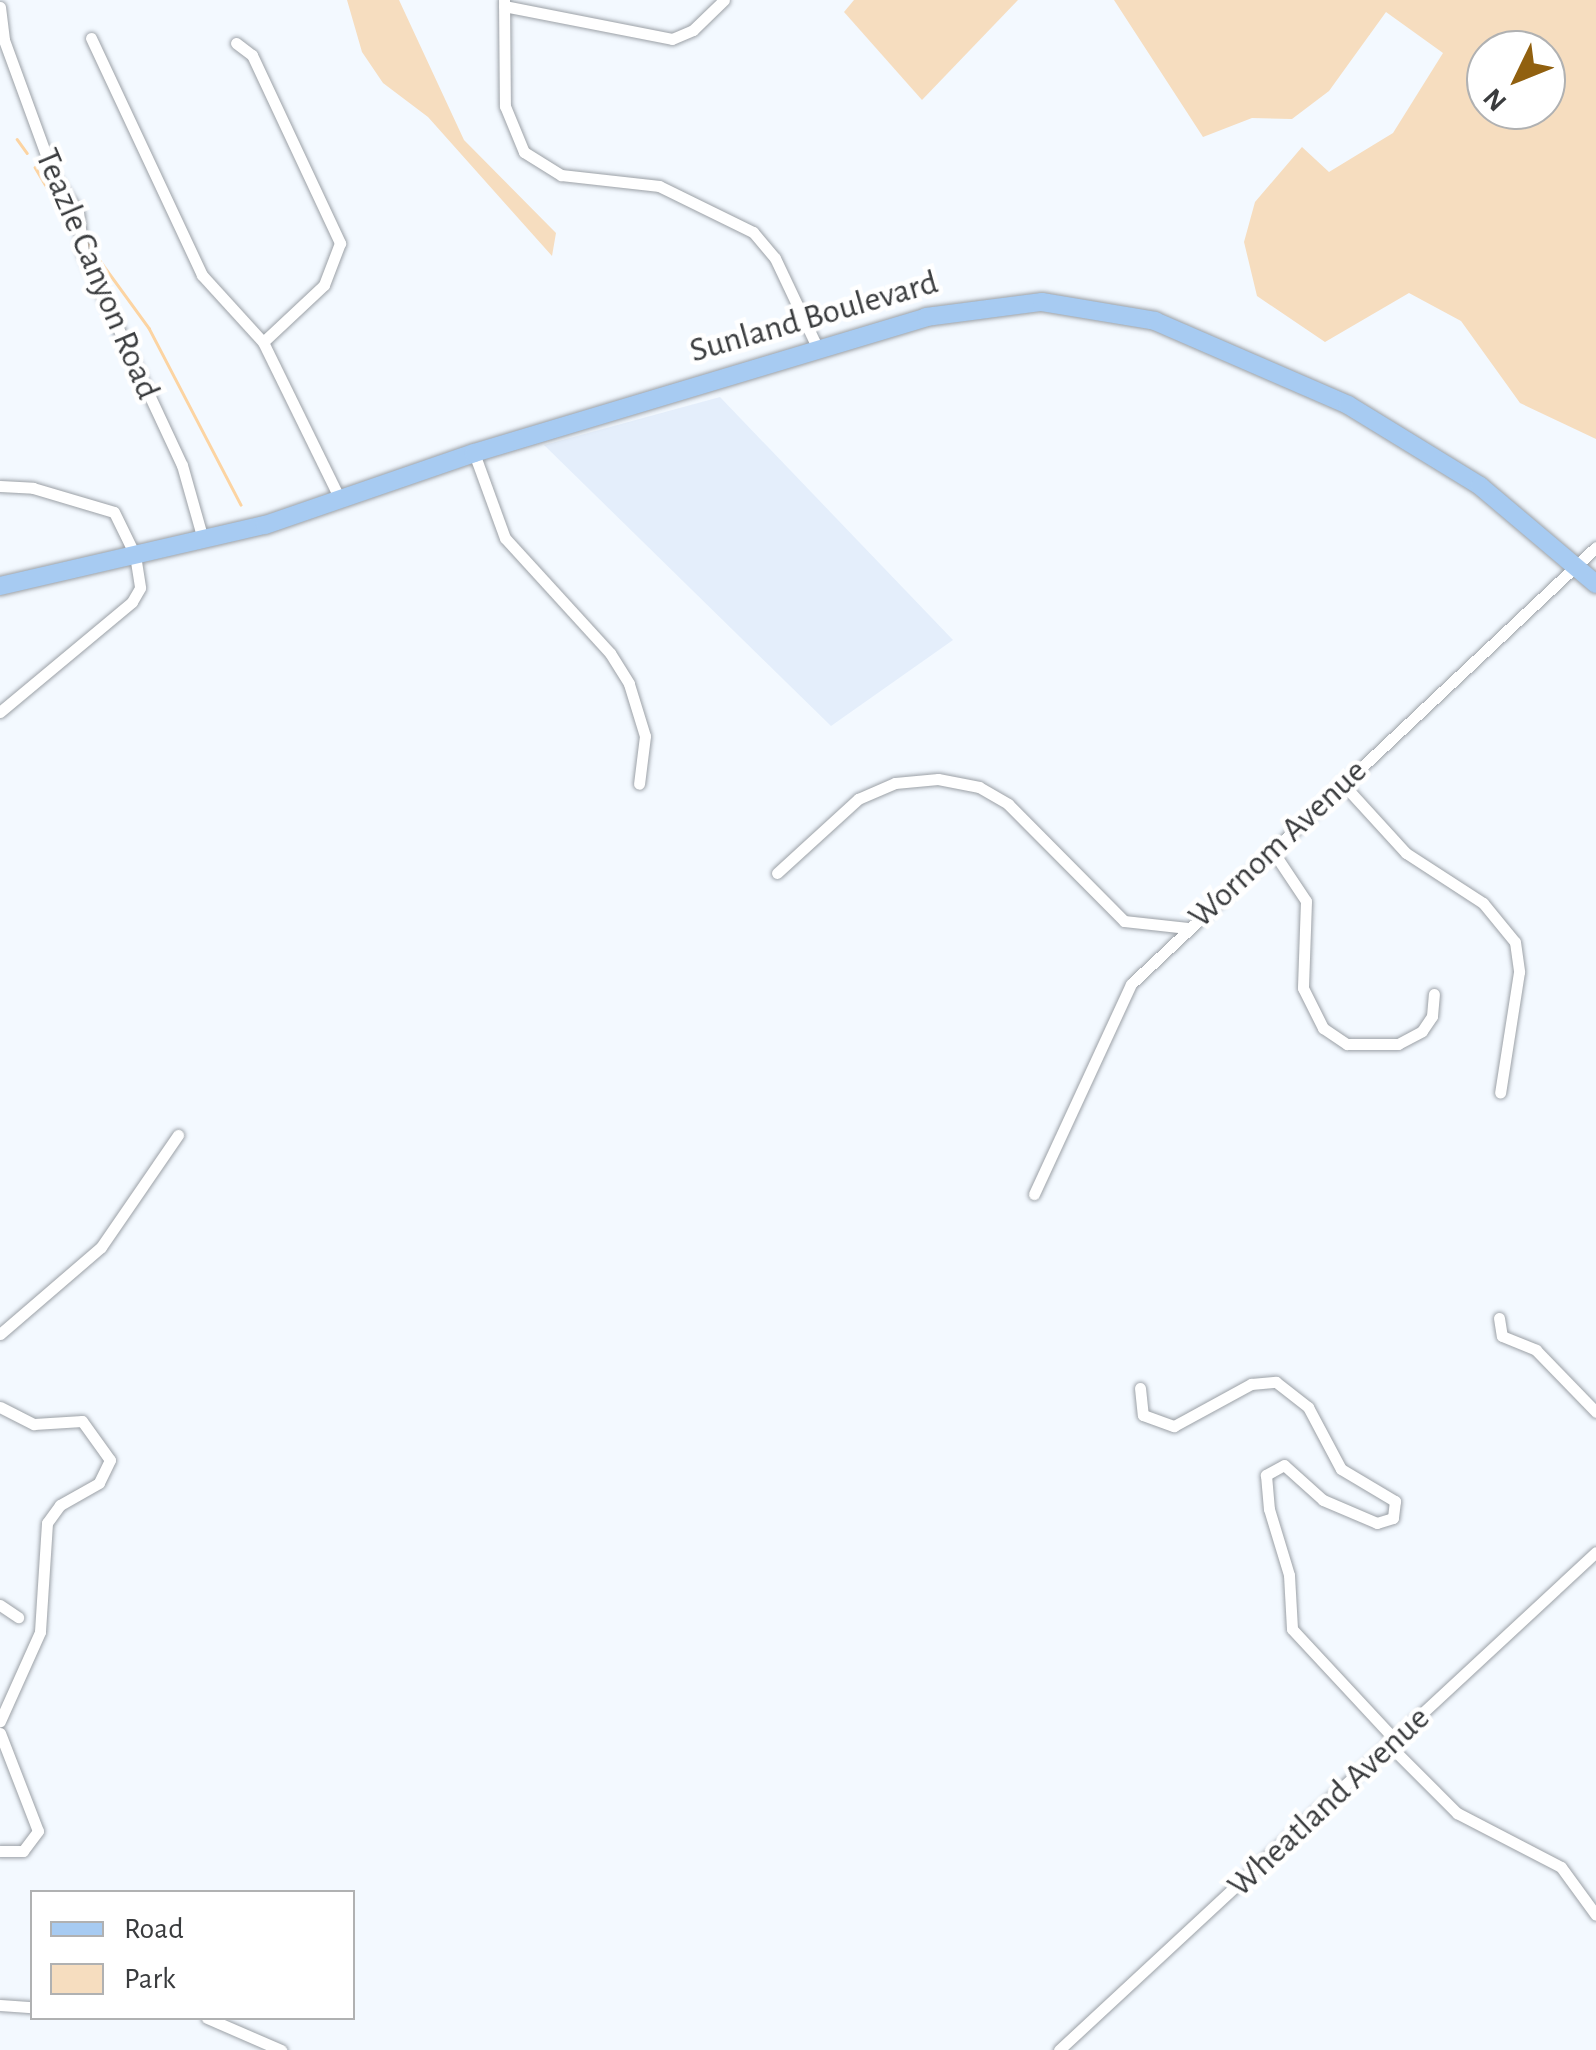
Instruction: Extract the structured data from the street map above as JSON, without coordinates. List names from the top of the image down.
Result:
{
  "streets": {
    "main road": ["Sunland Boulevard"],
    "street": ["Teazle Canyon Road", "Wornom Avenue", "Wheatland Avenue"]
  },
  "crossings": [
    ["Teazle Canyon Road", "Sunland Boulevard"],
    ["Sunland Boulevard", "Wornom Avenue"]
  ],
  "legend": ["Road", "Park"],
  "north": "bottom left"
}
